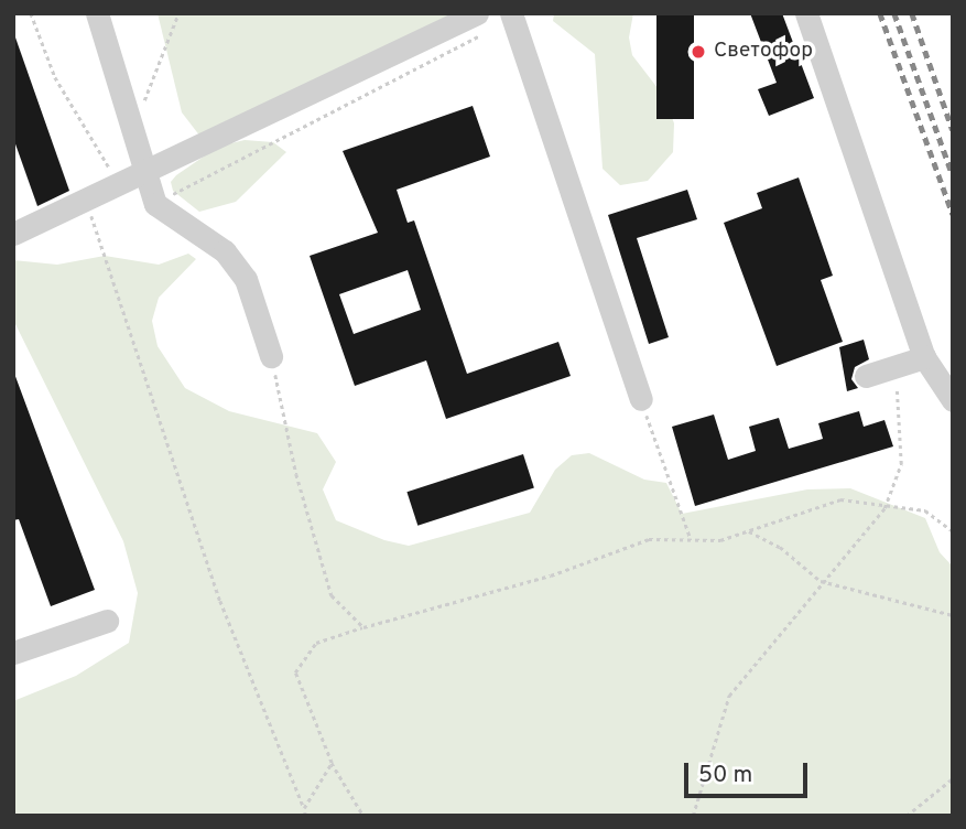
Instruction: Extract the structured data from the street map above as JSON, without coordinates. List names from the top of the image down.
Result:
{
  "places": ["Светофор"],
  "scale_bar": "50 m"
}
